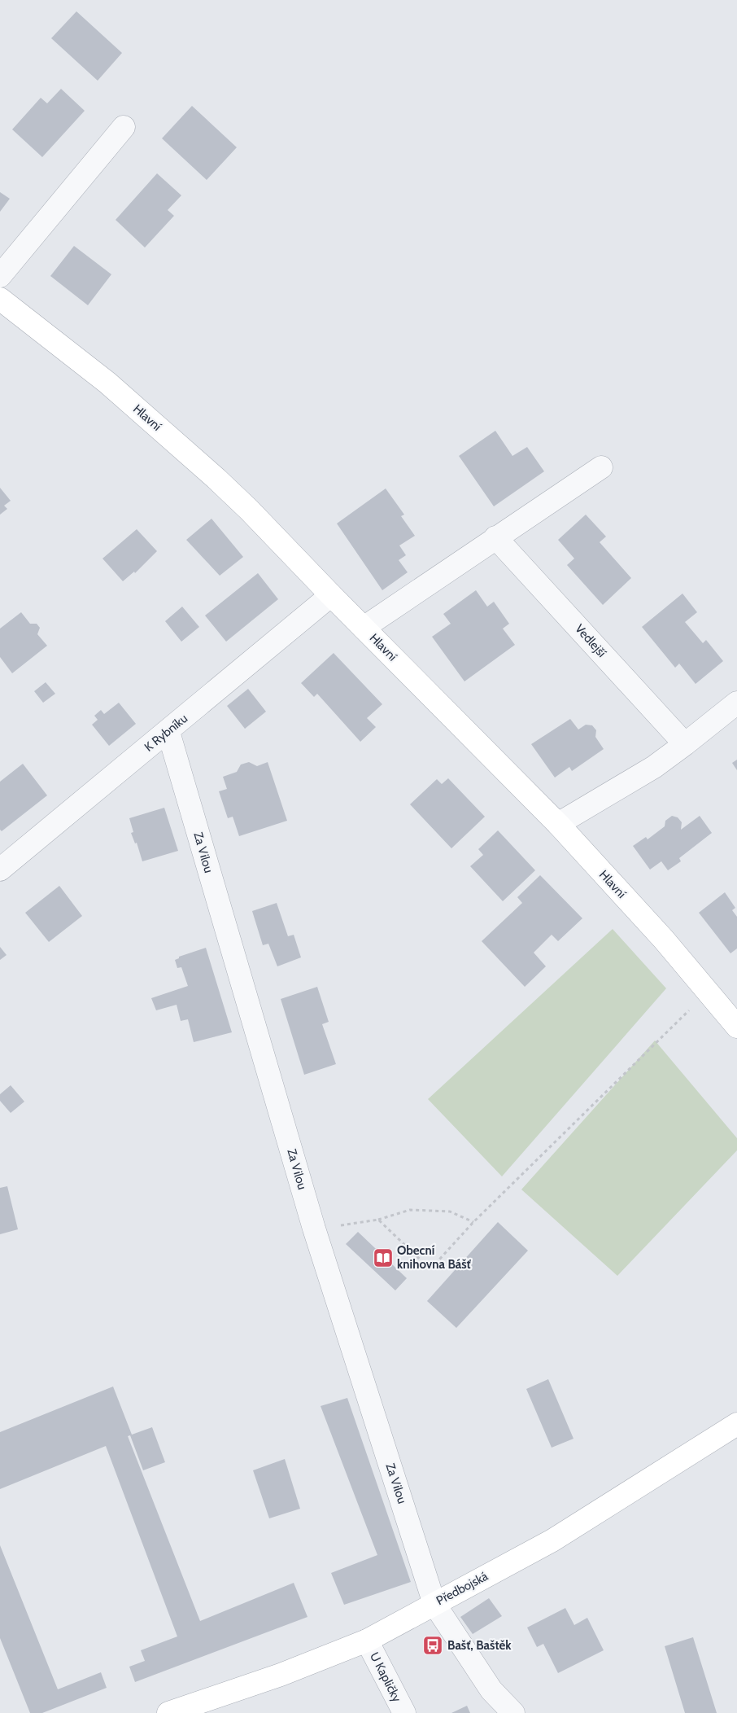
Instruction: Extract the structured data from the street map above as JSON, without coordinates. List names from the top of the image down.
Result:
{
  "streets": {
    "street": [
      "Hlavní",
      "Vedlejší",
      "K Rybníku",
      "Za Vilou",
      "Předbojská",
      "U Kapličky"
    ]
  },
  "crossings": [
    ["Hlavní", "K Rybníku"],
    ["K Rybníku", "Za Vilou"],
    ["Za Vilou", "Předbojská"],
    ["Předbojská", "U Kapličky"]
  ],
  "places": {
    "library": ["Obecní knihovna Bášť"],
    "bus stop": ["Bašť, Baštěk"]
  }
}
